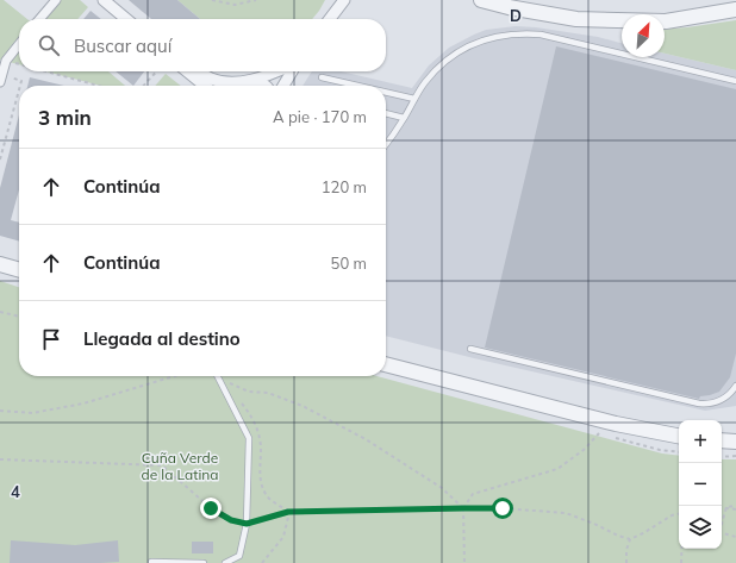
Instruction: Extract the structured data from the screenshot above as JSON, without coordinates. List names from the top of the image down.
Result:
{
  "parks": ["Cuña Verde de la Latina"],
  "north": "top right",
  "page": {
    "search": "Buscar aquí",
    "heading": ["3 min", "A pie · 170 m"],
    "list": [
      ["Continúa", "120 m"],
      ["Continúa", "50 m"],
      "Llegada al destino"
    ],
    "map_buttons": ["+", "−"]
  },
  "grid": {
    "columns": ["D"],
    "rows": ["4"]
  }
}
